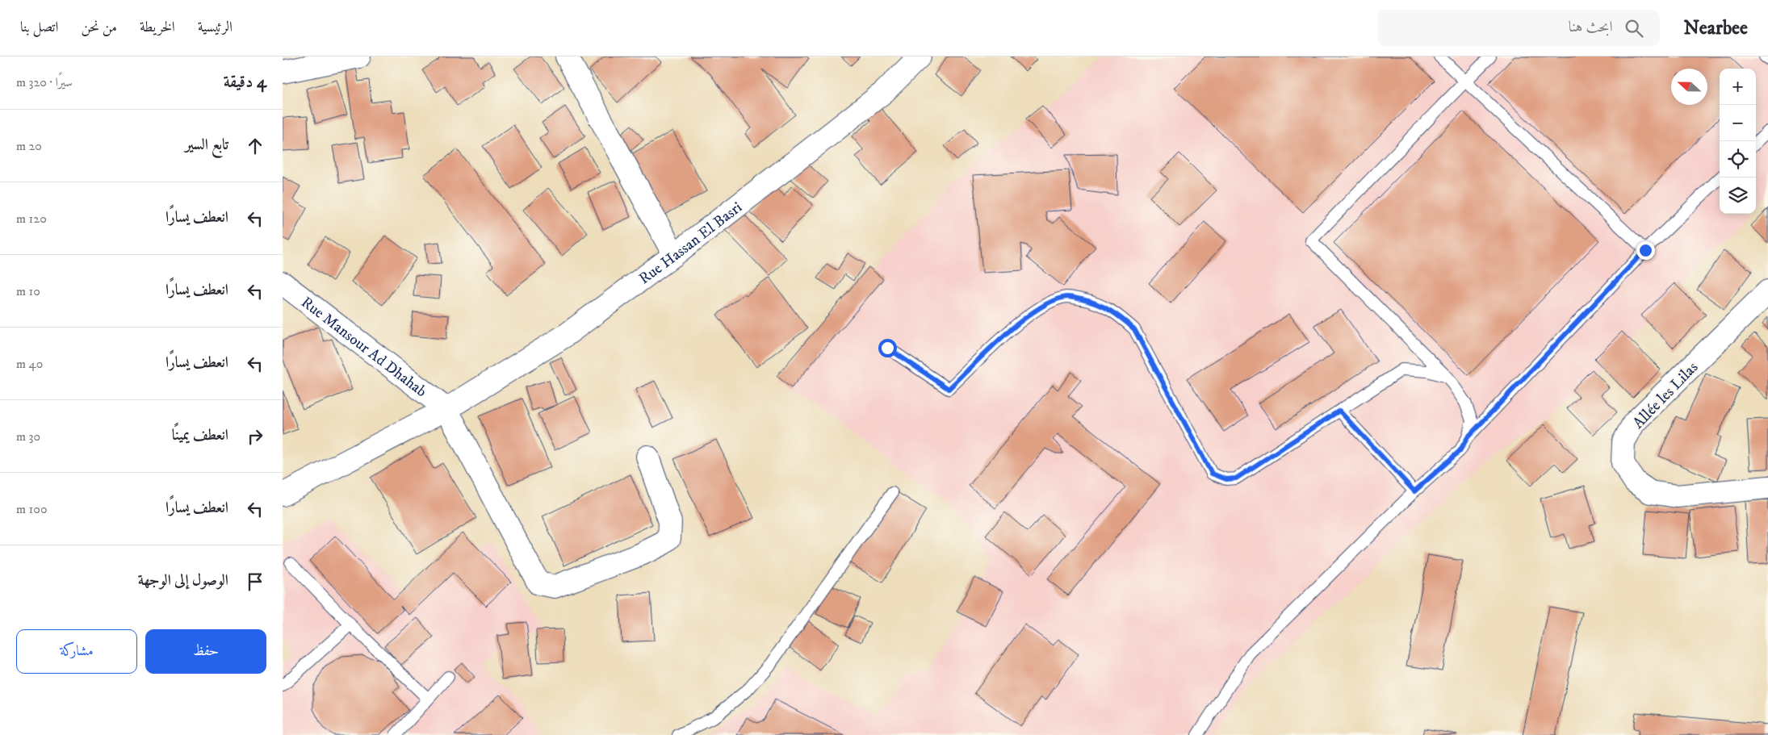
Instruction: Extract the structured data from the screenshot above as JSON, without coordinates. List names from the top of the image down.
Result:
{
  "streets": {
    "street": ["Rue Hassan El Basri", "Rue Mansour Ad Dhahab", "Allée les Lilas"]
  },
  "crossings": [
    ["Rue Hassan El Basri", "Rue Mansour Ad Dhahab"]
  ],
  "north": "left",
  "page": {
    "header": "Nearbee",
    "search": "ابحث هنا",
    "nav": [
      "الرئيسية",
      "الخريطة",
      "من نحن",
      "اتصل بنا"
    ],
    "heading": ["4 دقيقة", "سيرًا · 320 m"],
    "map_buttons": ["+", "−"],
    "list": [
      ["تابع السير", "20 m"],
      ["انعطف يسارًا", "120 m"],
      ["انعطف يسارًا", "10 m"],
      ["انعطف يسارًا", "40 m"],
      ["انعطف يمينًا", "30 m"],
      ["انعطف يسارًا", "100 m"],
      "الوصول إلى الوجهة"
    ],
    "buttons": ["حفظ", "مشاركة"]
  }
}
